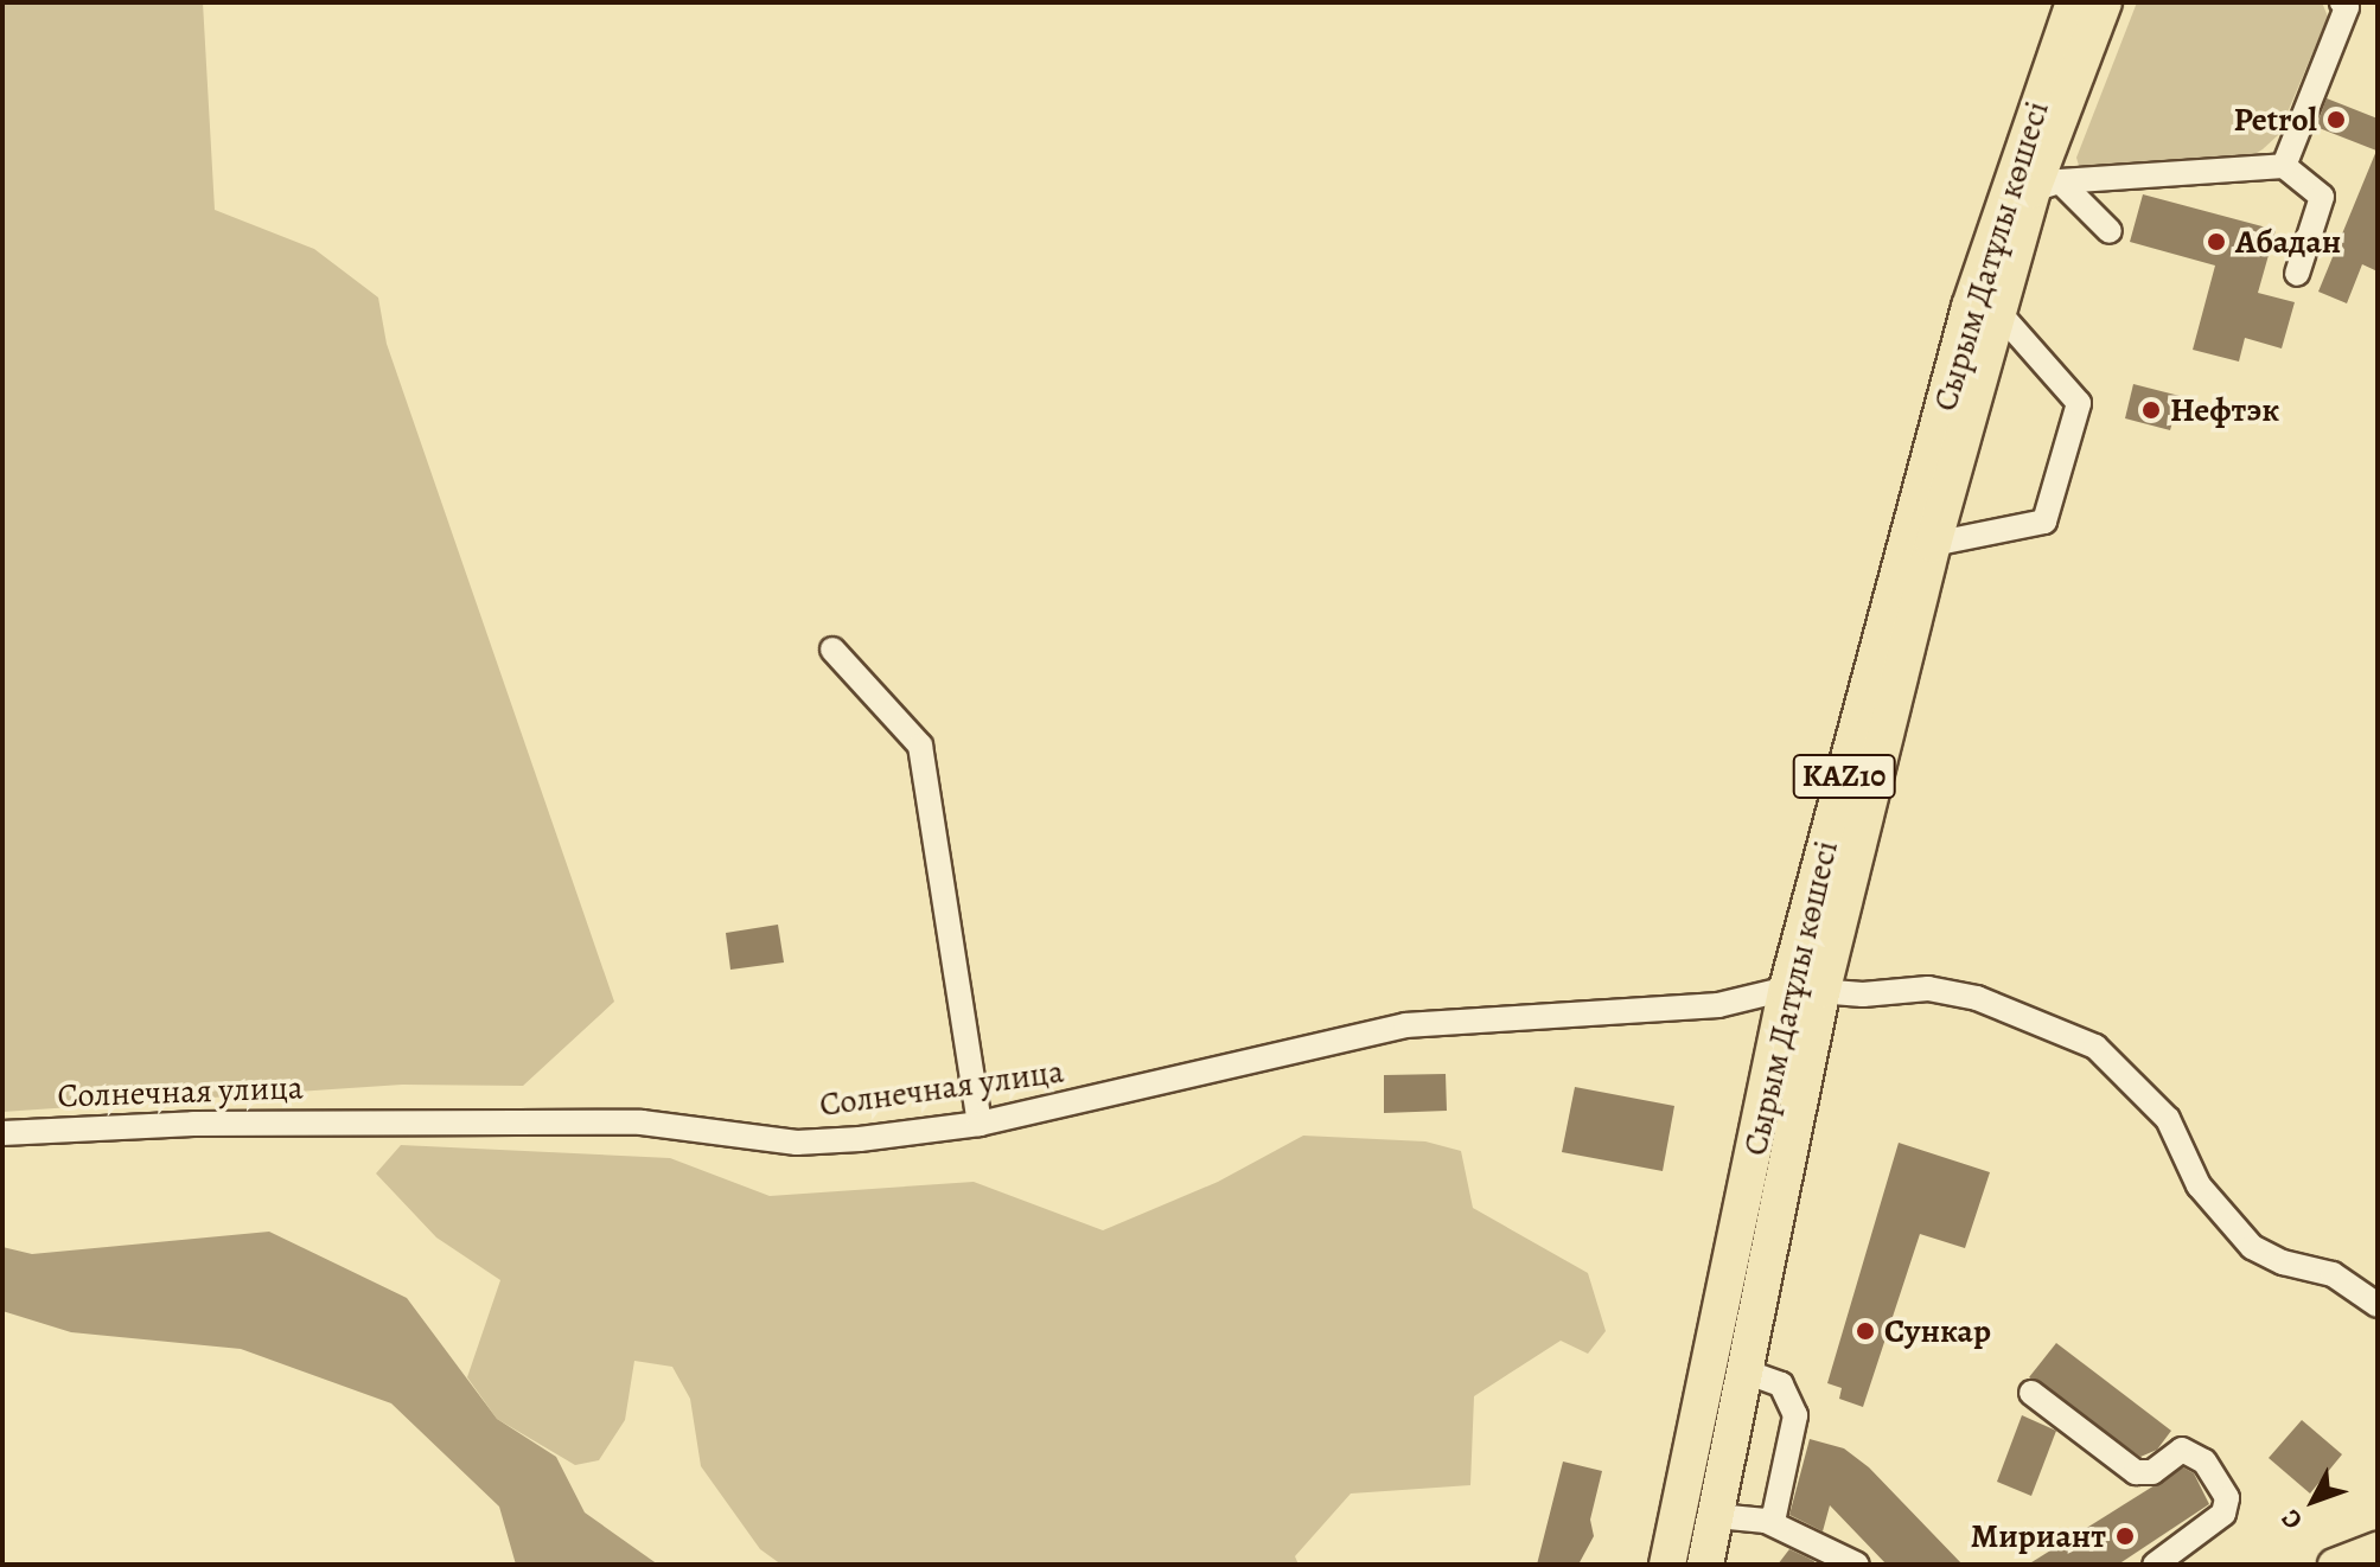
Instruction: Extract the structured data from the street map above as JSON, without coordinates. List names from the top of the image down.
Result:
{
  "streets": {
    "highway": ["Сырым Датұлы көшесі", "KAZ10"],
    "street": ["Солнечная улица"]
  },
  "crossings": [
    ["Сырым Датұлы көшесі", "Солнечная улица"]
  ],
  "places": [
    "Petrol",
    "Абадан",
    "Нефтэк",
    "Сункар",
    "Мириант"
  ],
  "north": "bottom left"
}
